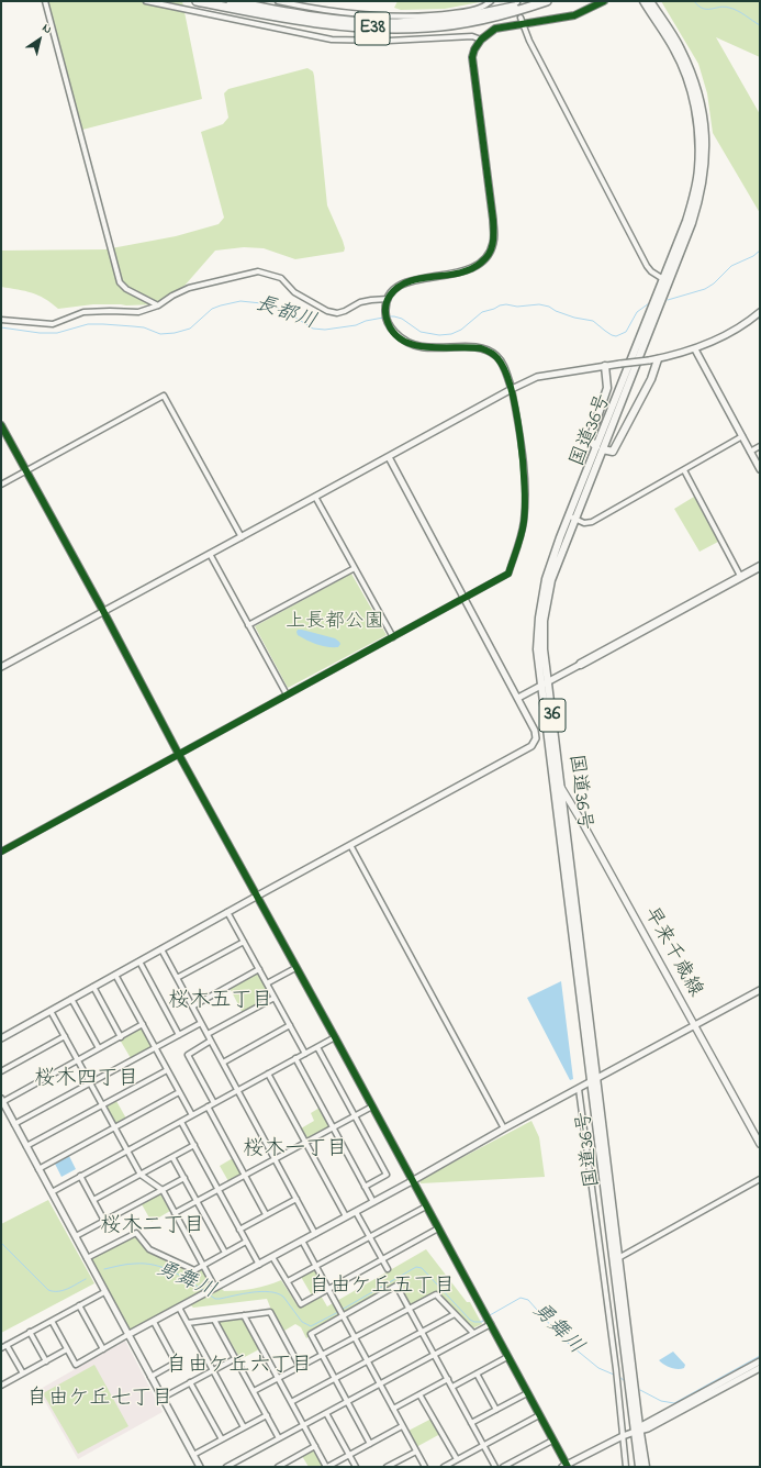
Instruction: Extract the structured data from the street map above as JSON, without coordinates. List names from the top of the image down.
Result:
{
  "streets": {
    "highway": ["E38", "国道36号", "36"],
    "main road": ["早来千歳線"]
  },
  "crossings": [
    ["国道36号", "早来千歳線"]
  ],
  "districts": [
    "桜木五丁目",
    "桜木四丁目",
    "桜木一丁目",
    "桜木二丁目",
    "自由ケ丘五丁目",
    "自由ケ丘六丁目",
    "自由ケ丘七丁目"
  ],
  "water": ["長都川", "勇舞川"],
  "parks": ["上長都公園"],
  "north": "top right"
}
